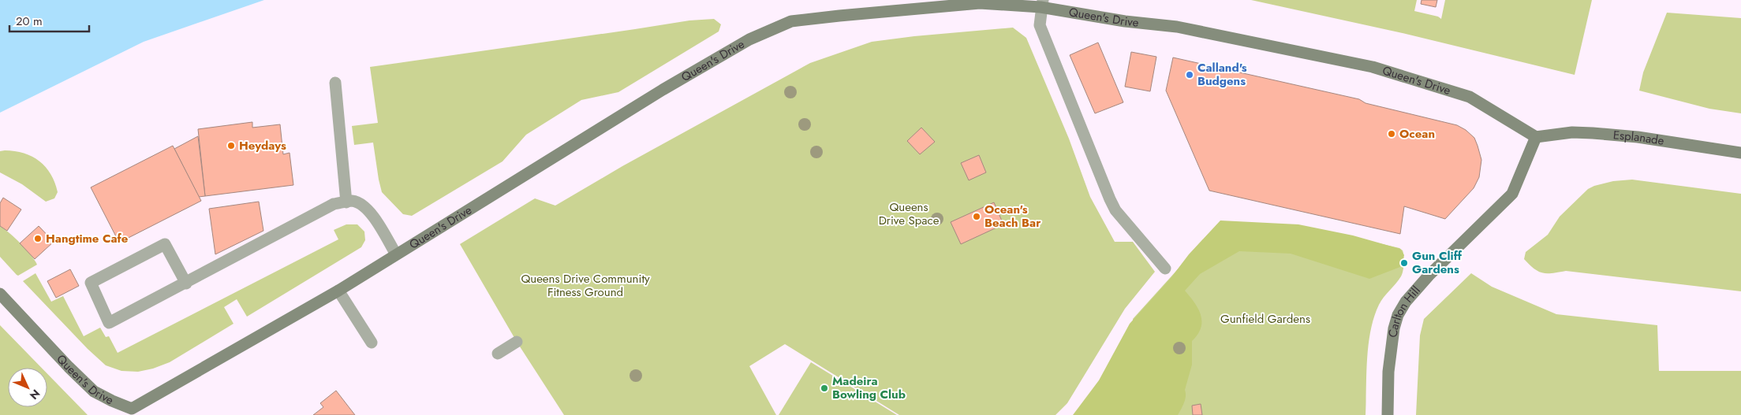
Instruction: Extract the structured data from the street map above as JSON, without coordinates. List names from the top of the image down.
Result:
{
  "streets": {
    "street": ["Queen's Drive", "Esplanade", "Carlton Hill"]
  },
  "crossings": [
    ["Queen's Drive", "Esplanade"],
    ["Queen's Drive", "Carlton Hill"],
    ["Esplanade", "Carlton Hill"]
  ],
  "parks": ["Queens Drive Space", "Queens Drive Community Fitness Ground", "Gunfield Gardens"],
  "places": [
    "Calland's Budgens",
    "Ocean",
    "Heydays",
    "Ocean's Beach Bar",
    "Hangtime Cafe",
    "Gun Cliff Gardens",
    "Madeira Bowling Club"
  ],
  "scale_bar": "20 m",
  "north": "bottom right"
}
